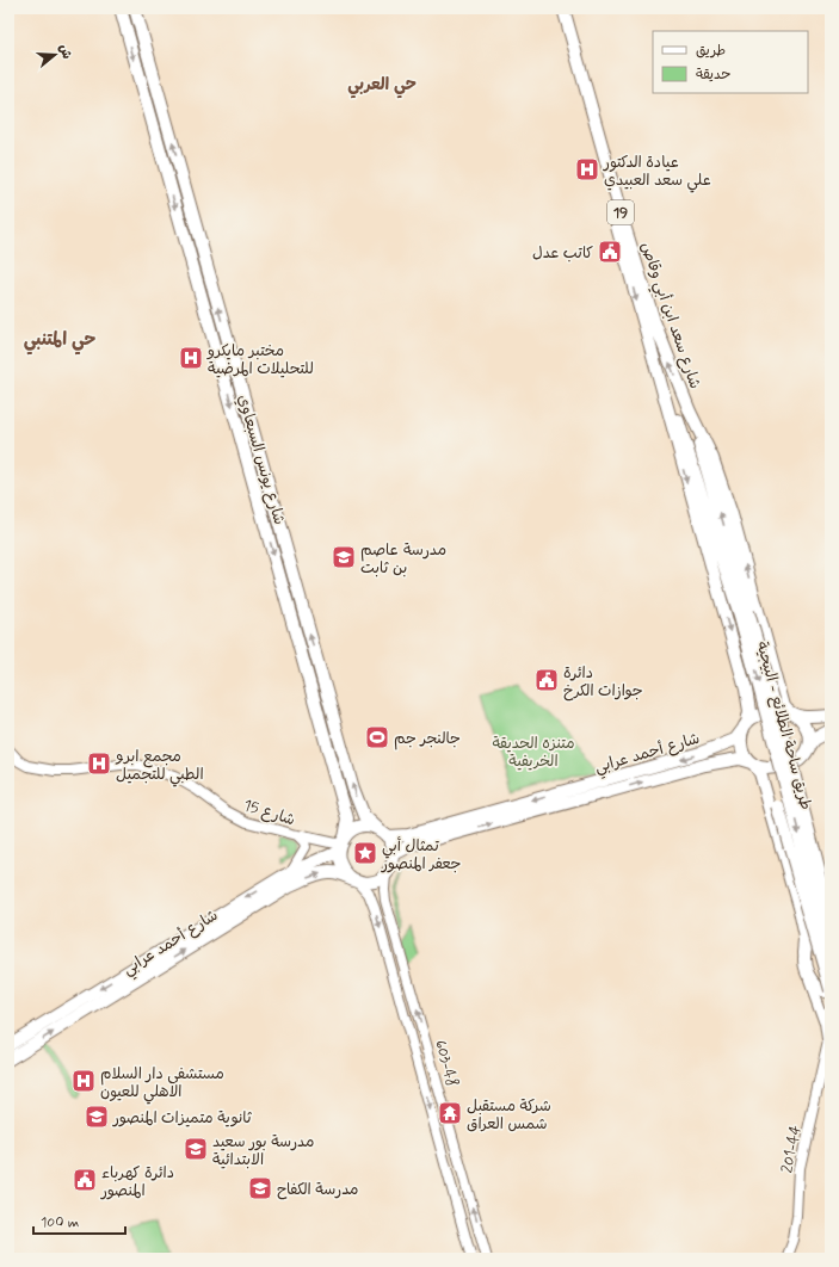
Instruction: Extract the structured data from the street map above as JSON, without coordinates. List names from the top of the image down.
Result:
{
  "streets": {
    "main road": [
      "19",
      "شارع سعد ابن أبي وقاص",
      "شارع يونس السبعاوي",
      "طريق ساحة الطلائع - البيجية",
      "شارع أحمد عرابي"
    ],
    "street": ["شارع 15", "603-48", "201-44"]
  },
  "crossings": [
    ["شارع يونس السبعاوي", "شارع أحمد عرابي"],
    ["شارع يونس السبعاوي", "شارع 15"],
    ["شارع يونس السبعاوي", "603-48"],
    ["شارع أحمد عرابي", "شارع 15"],
    ["شارع أحمد عرابي", "603-48"],
    ["شارع 15", "603-48"]
  ],
  "districts": ["حي العربي", "حي المتنبي"],
  "parks": ["متنزه الحديقة الخريفية"],
  "places": {
    "hospital": [
      "عيادة الدكتور علي سعد العبيدي",
      "مختبر مايكرو للتحليلات المرضية",
      "مجمع ابرو الطبي للتجميل",
      "مستشفى دار السلام الاهلي للعيون"
    ],
    "public building": ["كاتب عدل", "دائرة جوازات الكرخ", "دائرة كهرباء المنصور"],
    "school or university": [
      "مدرسة عاصم بن ثابت",
      "ثانوية متميزات المنصور",
      "مدرسة بور سعيد الابتدائية",
      "مدرسة الكفاح"
    ],
    "sports": ["جالنجر جم"],
    "place": ["تمثال أبي جعفر المنصور"],
    "temple": ["شركة مستقبل شمس العراق"]
  },
  "legend": ["طريق", "حديقة"],
  "scale_bar": "100 m",
  "north": "right"
}
